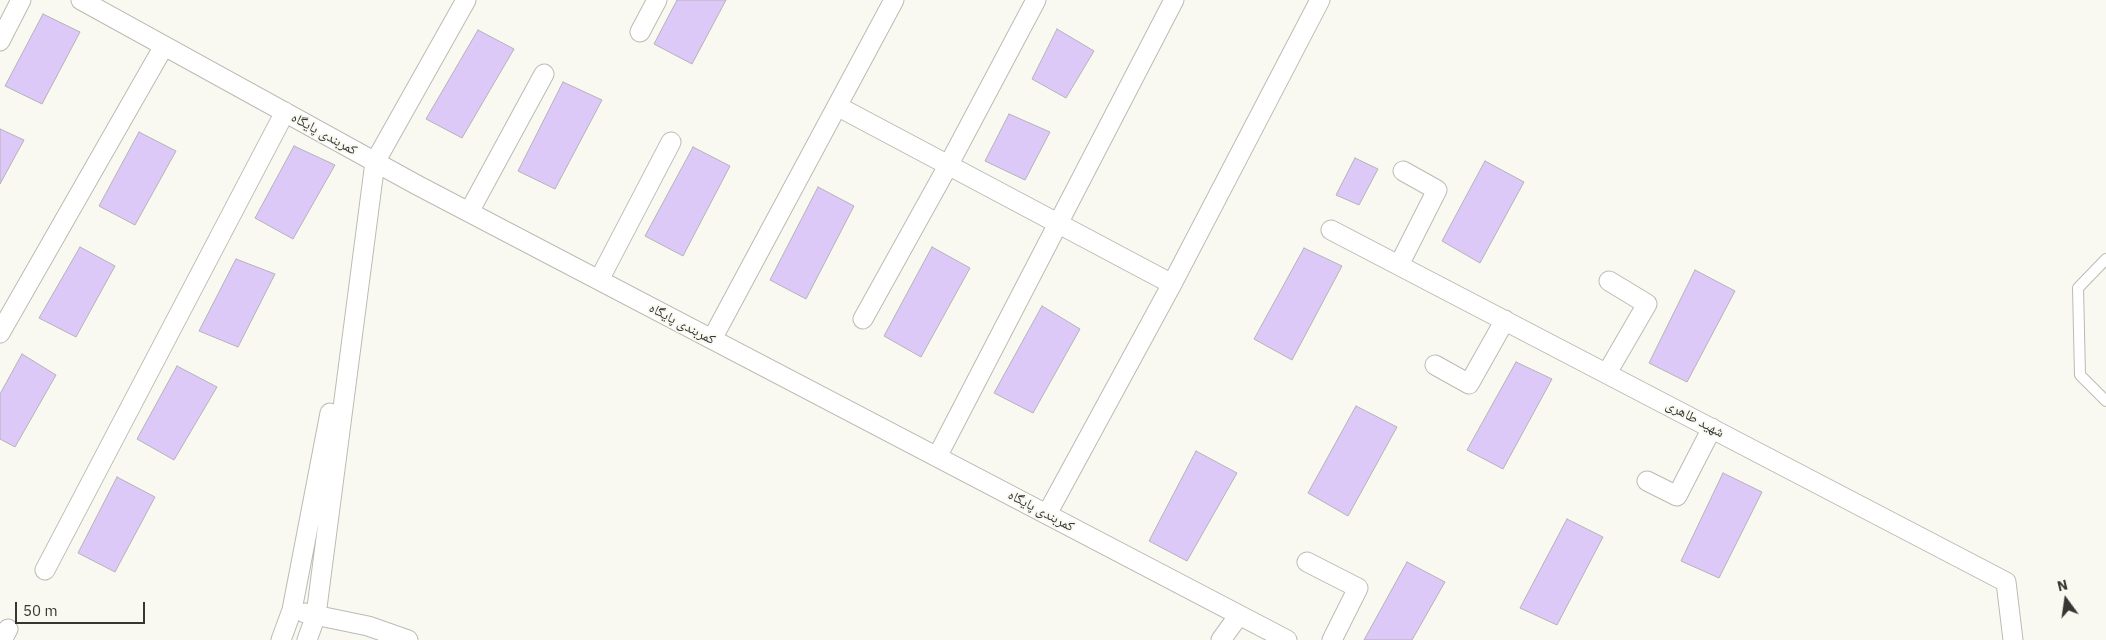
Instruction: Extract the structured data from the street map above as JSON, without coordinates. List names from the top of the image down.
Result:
{
  "streets": {
    "street": ["کمربندی پایگاه", "شهید طاهری"]
  },
  "scale_bar": "50 m",
  "north": "top"
}
